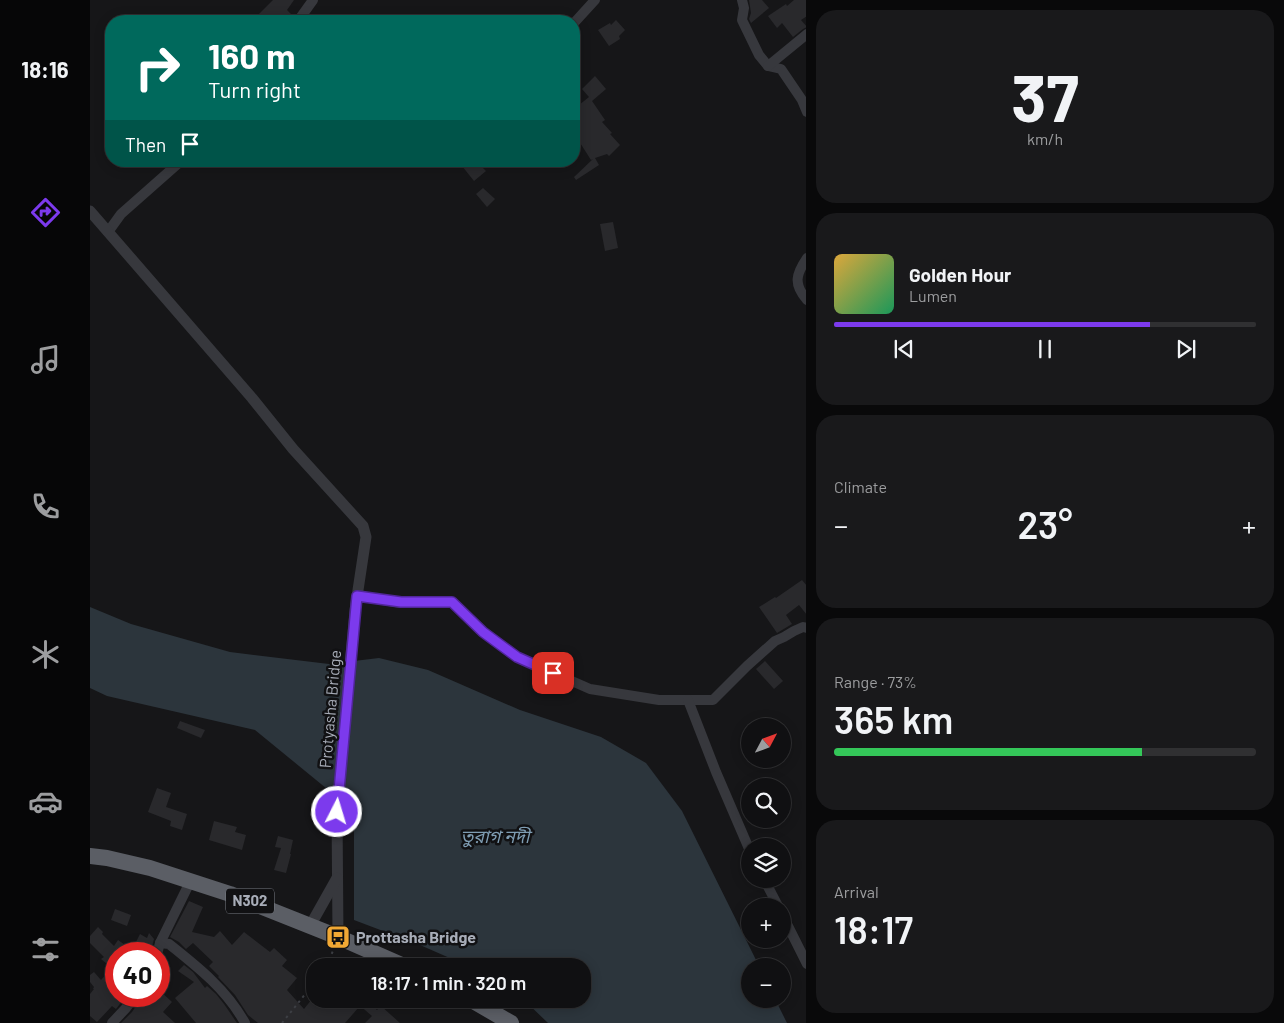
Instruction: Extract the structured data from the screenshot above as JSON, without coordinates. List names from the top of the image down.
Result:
{
  "streets": {
    "highway": ["N302"],
    "street": ["Protyasha Bridge"]
  },
  "crossings": [
    ["Protyasha Bridge", "N302"]
  ],
  "water": ["তুরাগ নদী"],
  "places": {
    "bus stop": ["Prottasha Bridge"]
  },
  "north": "top right",
  "page": {
    "tabs": "18:16",
    "tile": [
      ["37", "km/h"],
      "Climate",
      ["Range · 73%", "365 km"],
      ["Arrival", "18:17"]
    ],
    "turn": ["160 m", "Turn right"],
    "then": "Then",
    "song": ["Golden Hour", "Lumen"],
    "heat": ["−", "23°", "+"],
    "map_buttons": ["+", "−"],
    "limit": "40",
    "trip": "18:17 · 1 min · 320 m"
  }
}
